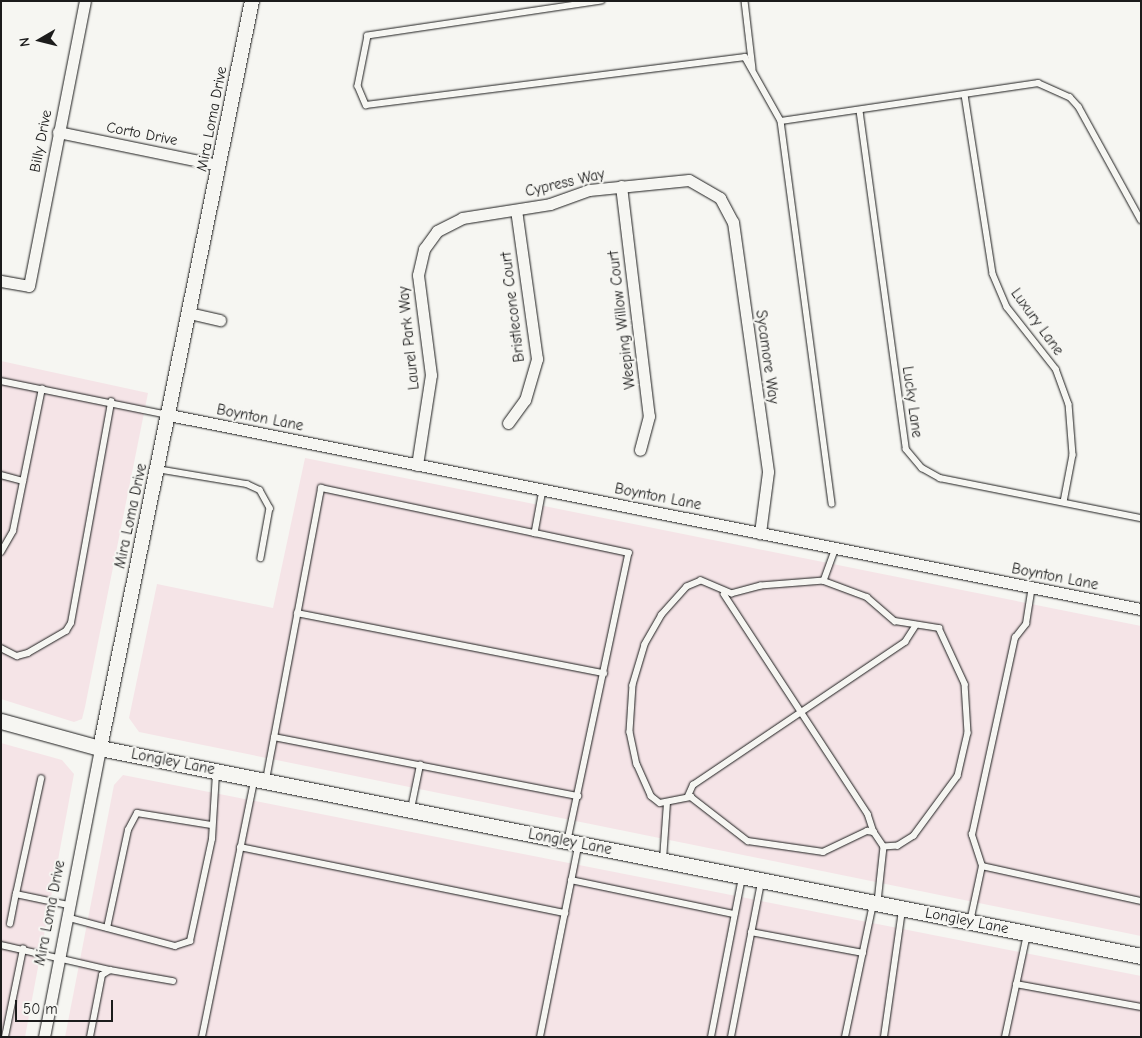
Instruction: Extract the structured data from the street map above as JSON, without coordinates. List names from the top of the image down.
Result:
{
  "streets": {
    "main road": ["Longley Lane"],
    "street": [
      "Mira Loma Drive",
      "Corto Drive",
      "Billy Drive",
      "Cypress Way",
      "Bristlecone Court",
      "Weeping Willow Court",
      "Laurel Park Way",
      "Sycamore Way",
      "Boynton Lane"
    ],
    "lane": ["Luxury Lane", "Lucky Lane"]
  },
  "crossings": [
    ["Mira Loma Drive", "Corto Drive"],
    ["Mira Loma Drive", "Boynton Lane"],
    ["Mira Loma Drive", "Longley Lane"],
    ["Corto Drive", "Billy Drive"],
    ["Cypress Way", "Bristlecone Court"],
    ["Cypress Way", "Weeping Willow Court"],
    ["Cypress Way", "Laurel Park Way"],
    ["Cypress Way", "Sycamore Way"],
    ["Luxury Lane", "Lucky Lane"],
    ["Laurel Park Way", "Boynton Lane"],
    ["Sycamore Way", "Boynton Lane"]
  ],
  "scale_bar": "50 m",
  "north": "left"
}
